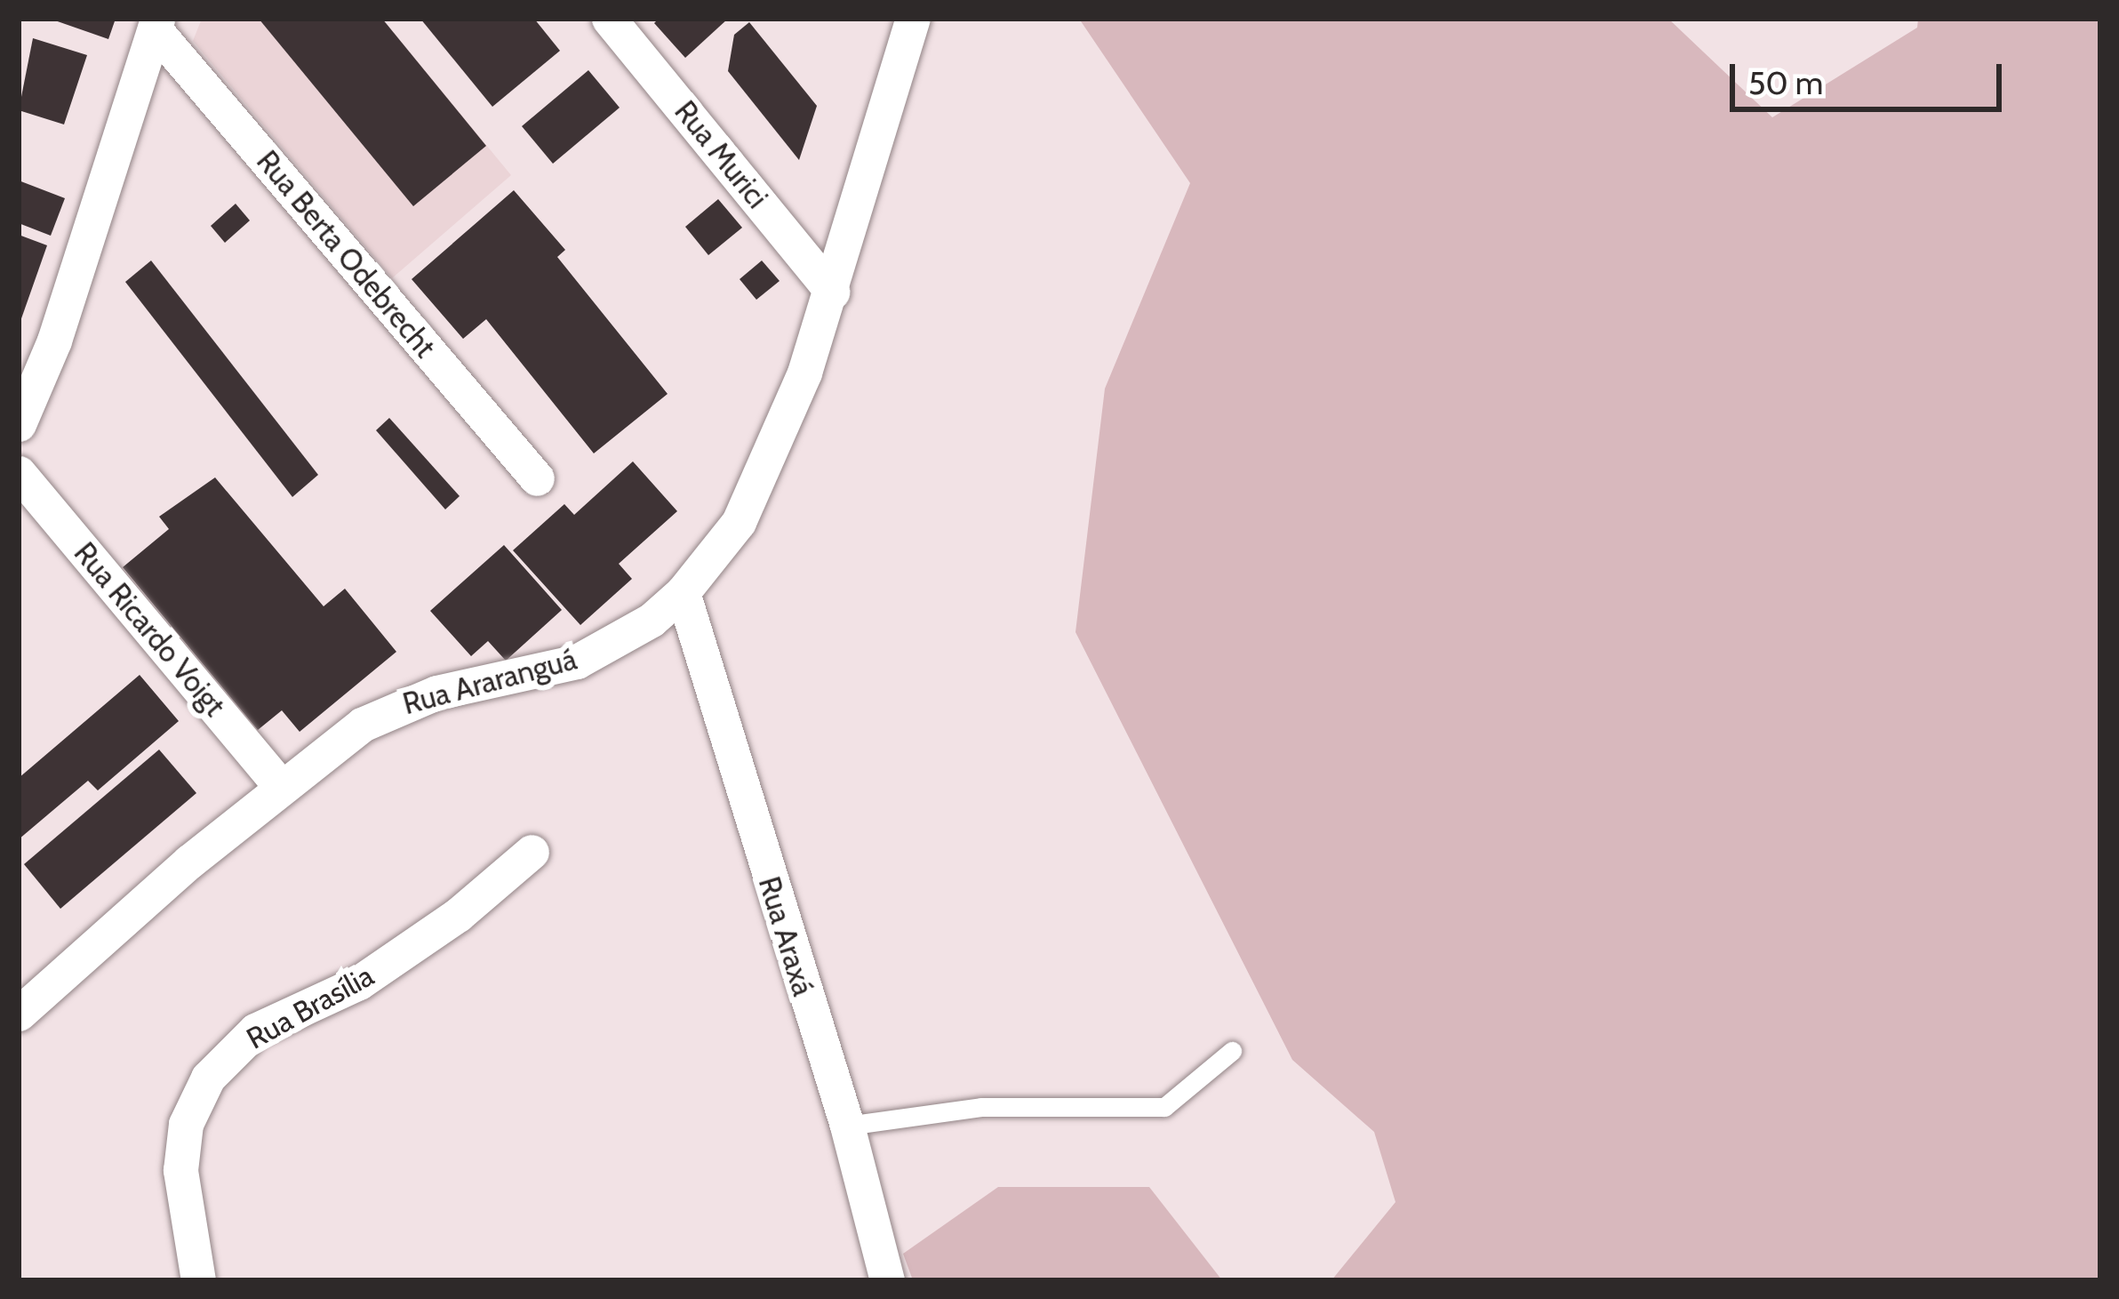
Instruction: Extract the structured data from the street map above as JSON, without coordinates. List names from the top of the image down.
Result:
{
  "streets": {
    "street": [
      "Rua Murici",
      "Rua Berta Odebrecht",
      "Rua Ricardo Voigt",
      "Rua Araranguá",
      "Rua Araxá",
      "Rua Brasília"
    ]
  },
  "crossings": [
    ["Rua Murici", "Rua Araranguá"],
    ["Rua Ricardo Voigt", "Rua Araranguá"],
    ["Rua Araranguá", "Rua Araxá"]
  ],
  "scale_bar": "50 m"
}
